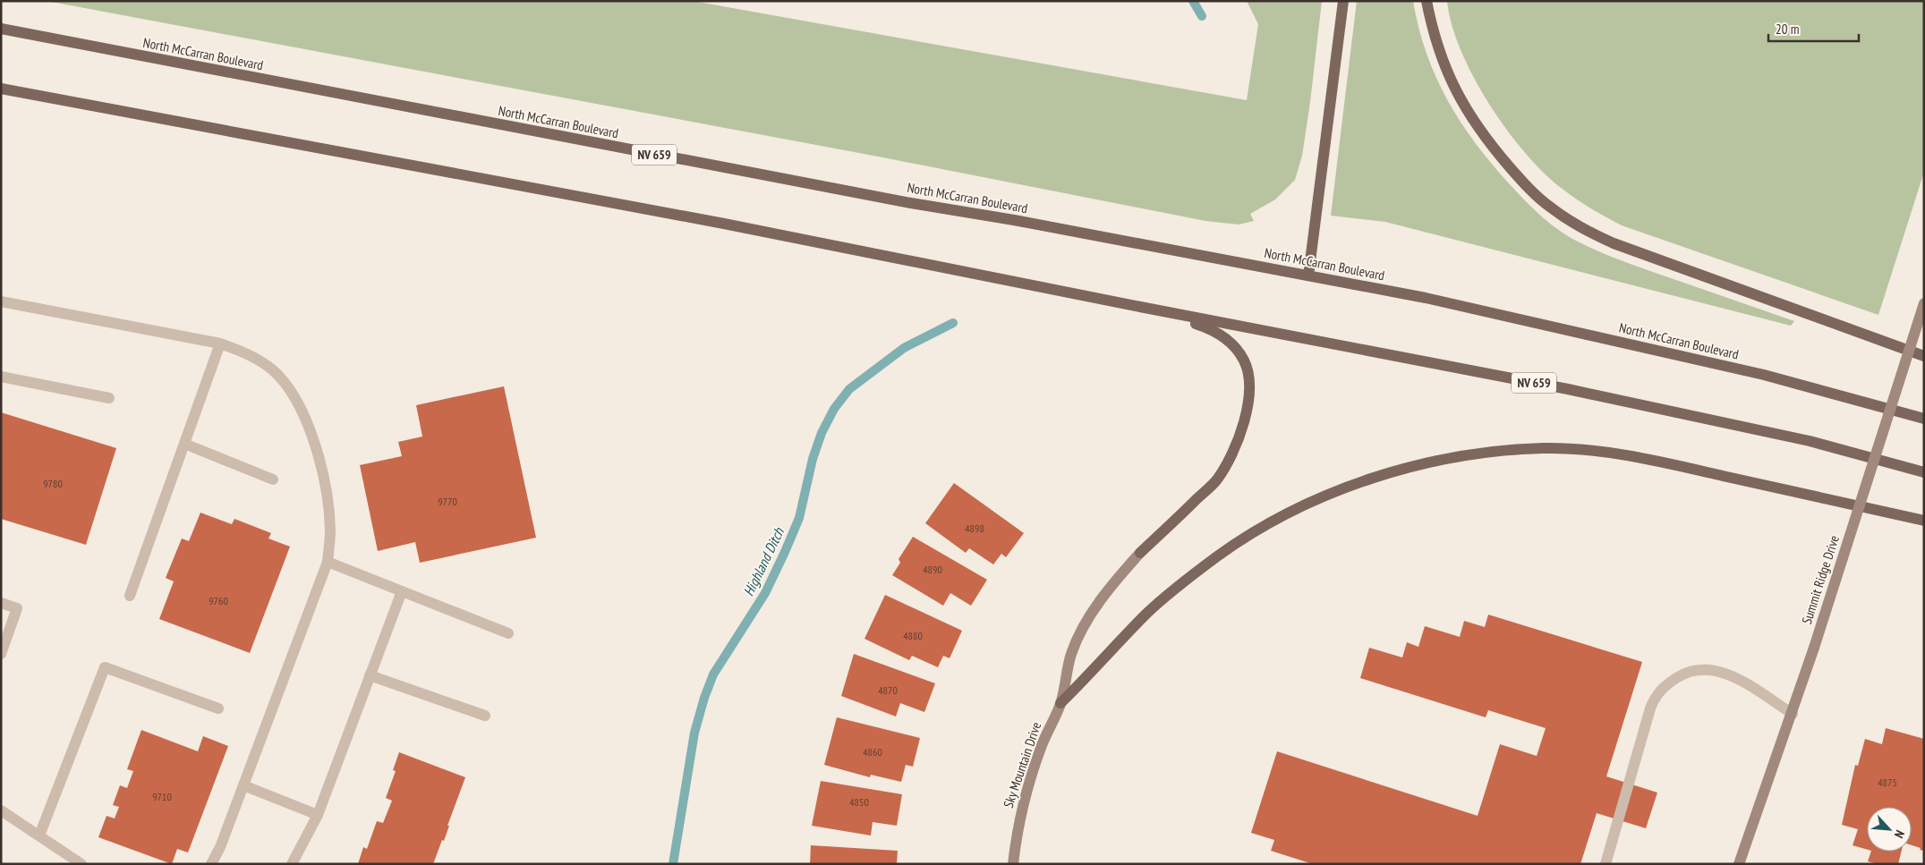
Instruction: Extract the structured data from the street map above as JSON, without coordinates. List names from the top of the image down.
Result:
{
  "streets": {
    "main road": ["North McCarran Boulevard", "NV 659"],
    "street": ["Summit Ridge Drive", "Sky Mountain Drive"]
  },
  "water": ["Highland Ditch"],
  "house_numbers": [
    "9780",
    "9770",
    "4898",
    "4890",
    "9760",
    "4880",
    "4870",
    "4860",
    "4875",
    "9710",
    "4850"
  ],
  "scale_bar": "20 m",
  "north": "bottom right"
}
